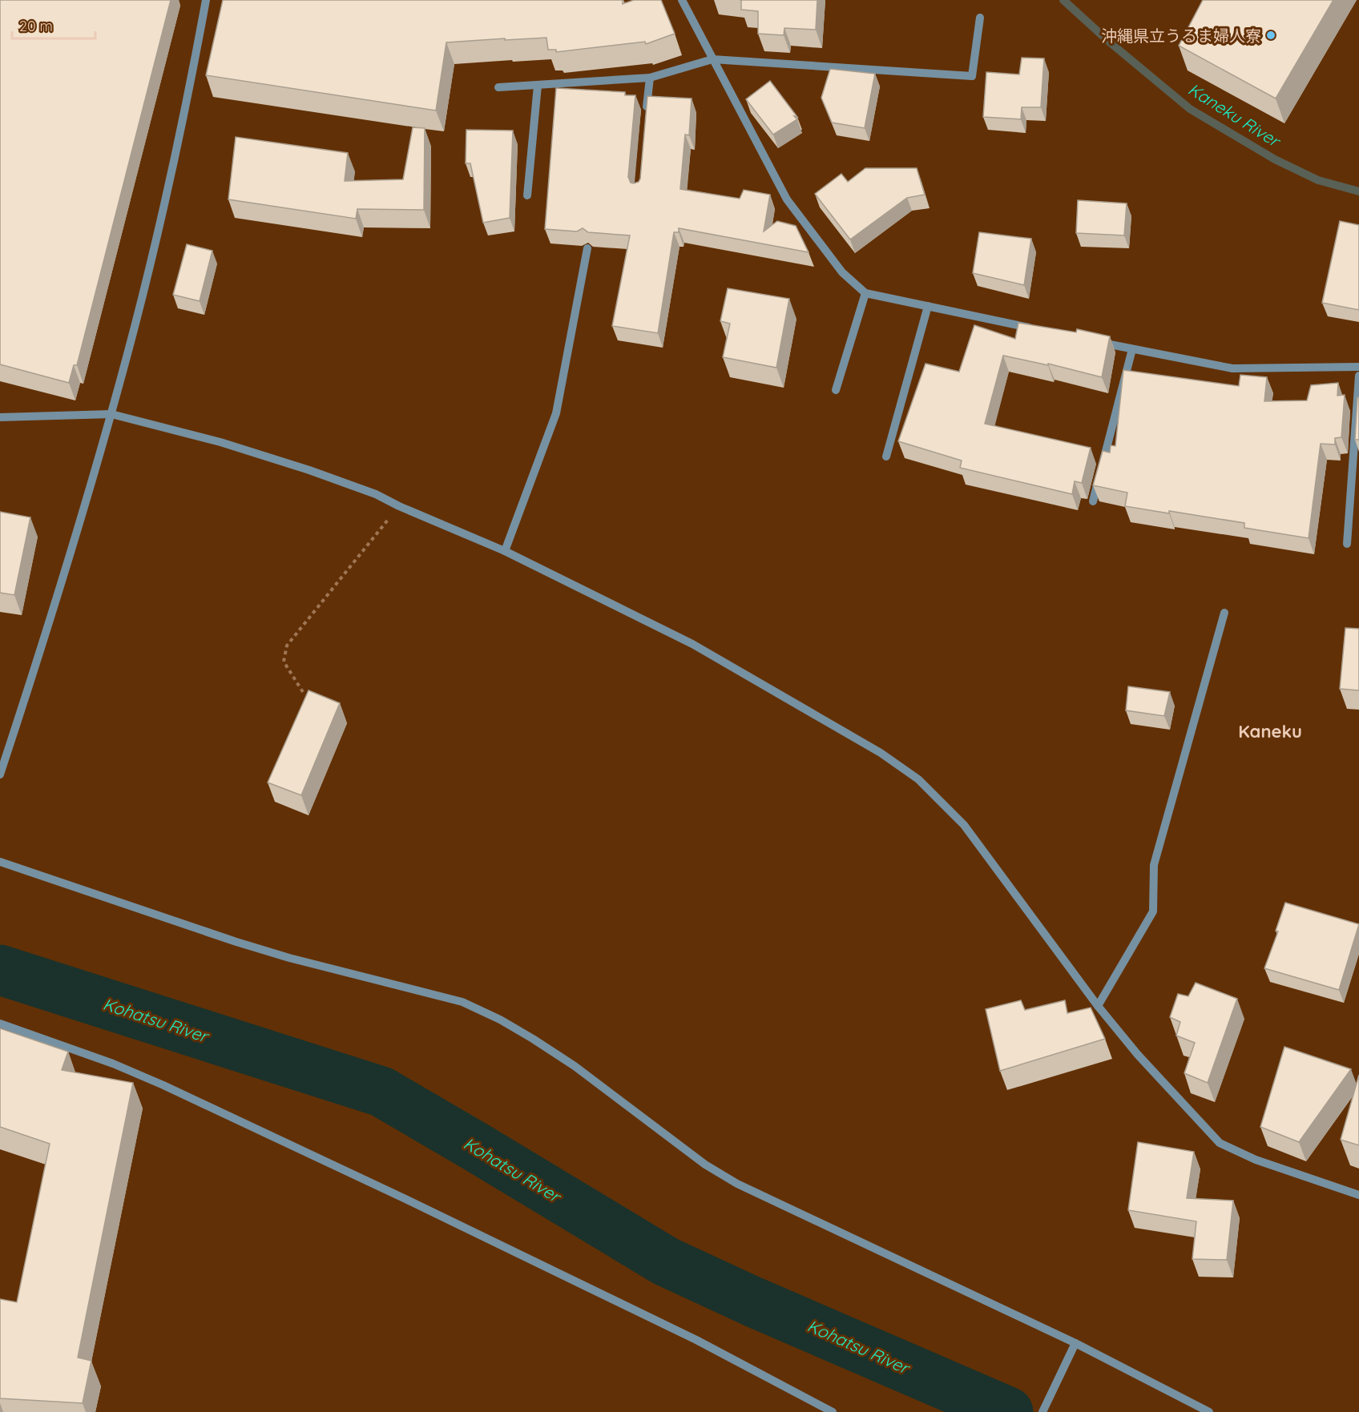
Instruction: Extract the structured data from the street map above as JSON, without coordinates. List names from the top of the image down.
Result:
{
  "districts": ["Kaneku"],
  "water": ["Kaneku River", "Kohatsu River"],
  "places": ["沖縄県立うるま婦人寮"],
  "scale_bar": "20 m"
}
